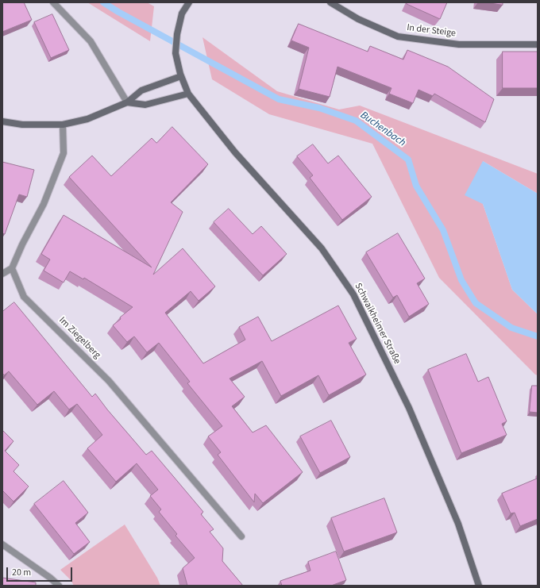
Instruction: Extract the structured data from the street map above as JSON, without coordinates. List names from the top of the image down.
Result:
{
  "streets": {
    "main road": ["In der Steige", "Schwaikheimer Straße"],
    "street": ["Im Ziegelberg"]
  },
  "water": ["Buchenbach"],
  "scale_bar": "20 m"
}
